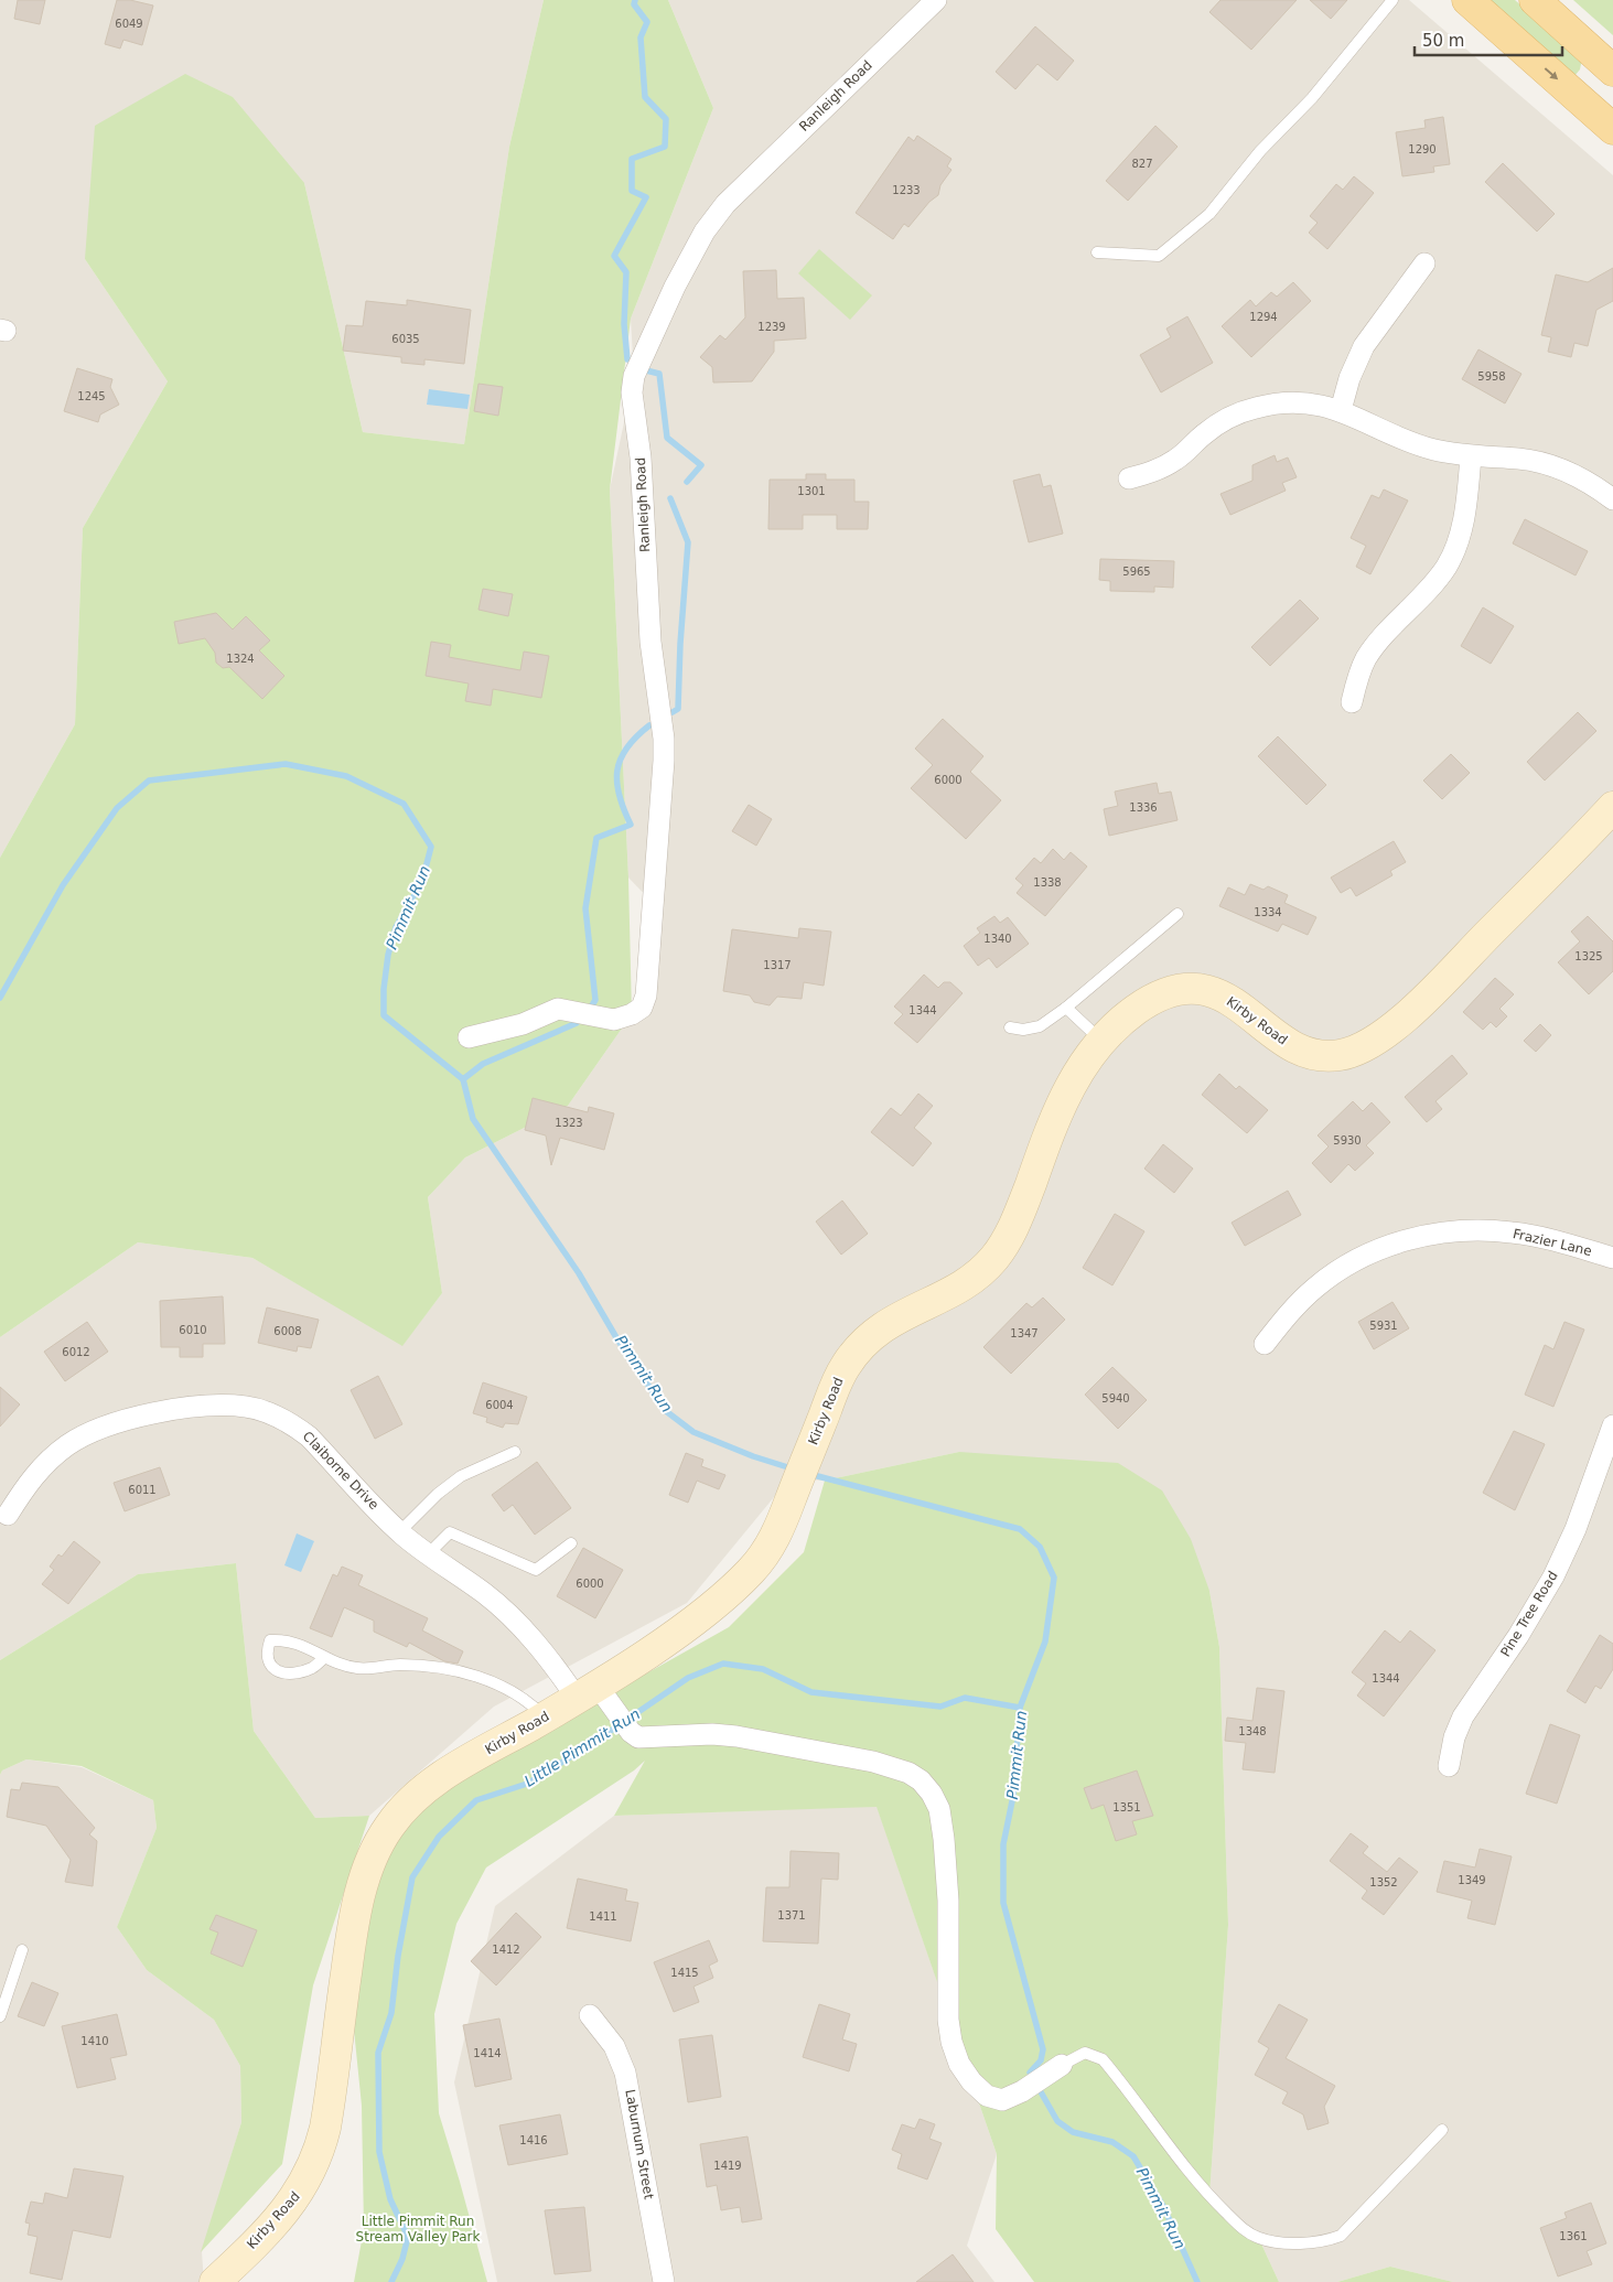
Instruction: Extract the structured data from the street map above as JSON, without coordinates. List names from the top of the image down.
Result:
{
  "streets": {
    "main road": ["Kirby Road"],
    "street": [
      "Ranleigh Road",
      "Frazier Lane",
      "Claiborne Drive",
      "Pine Tree Road",
      "Laburnum Street"
    ]
  },
  "crossings": [
    ["Kirby Road", "Claiborne Drive"]
  ],
  "water": ["Pimmit Run", "Little Pimmit Run"],
  "parks": ["Little Pimmit Run Stream Valley Park"],
  "house_numbers": [
    "6049",
    "1290",
    "827",
    "1233",
    "1294",
    "1239",
    "6035",
    "5958",
    "1245",
    "1301",
    "5965",
    "1324",
    "6000",
    "1336",
    "1338",
    "1334",
    "1340",
    "1325",
    "1317",
    "1344",
    "1323",
    "5930",
    "5931",
    "6010",
    "6008",
    "1347",
    "6012",
    "5940",
    "6004",
    "6011",
    "6000",
    "1344",
    "1348",
    "1351",
    "1349",
    "1352",
    "1371",
    "1411",
    "1412",
    "1415",
    "1410",
    "1414",
    "1416",
    "1419",
    "1361"
  ],
  "scale_bar": "50 m"
}
